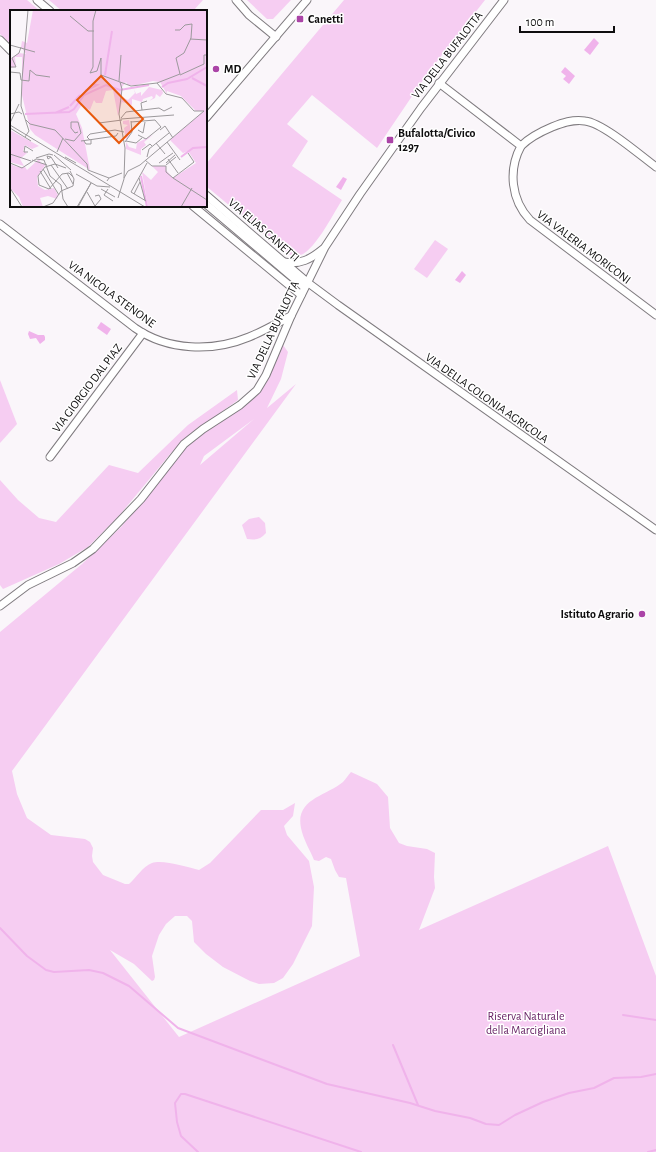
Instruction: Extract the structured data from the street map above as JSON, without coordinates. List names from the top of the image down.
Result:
{
  "streets": {
    "street": [
      "VIA DELLA BUFALOTTA",
      "VIA ELIAS CANETTI",
      "VIA VALERIA MORICONI",
      "VIA NICOLA STENONE",
      "VIA GIORGIO DAL PIAZ",
      "VIA DELLA COLONIA AGRICOLA"
    ]
  },
  "crossings": [
    ["VIA DELLA BUFALOTTA", "VIA ELIAS CANETTI"],
    ["VIA DELLA BUFALOTTA", "VIA NICOLA STENONE"],
    ["VIA DELLA BUFALOTTA", "VIA DELLA COLONIA AGRICOLA"],
    ["VIA ELIAS CANETTI", "VIA DELLA COLONIA AGRICOLA"],
    ["VIA NICOLA STENONE", "VIA GIORGIO DAL PIAZ"]
  ],
  "parks": ["Riserva Naturale della Marcigliana"],
  "places": {
    "transit": ["Canetti", "Bufalotta/Civico 1297"],
    "other": ["MD", "Istituto Agrario"]
  },
  "scale_bar": "100 m"
}
